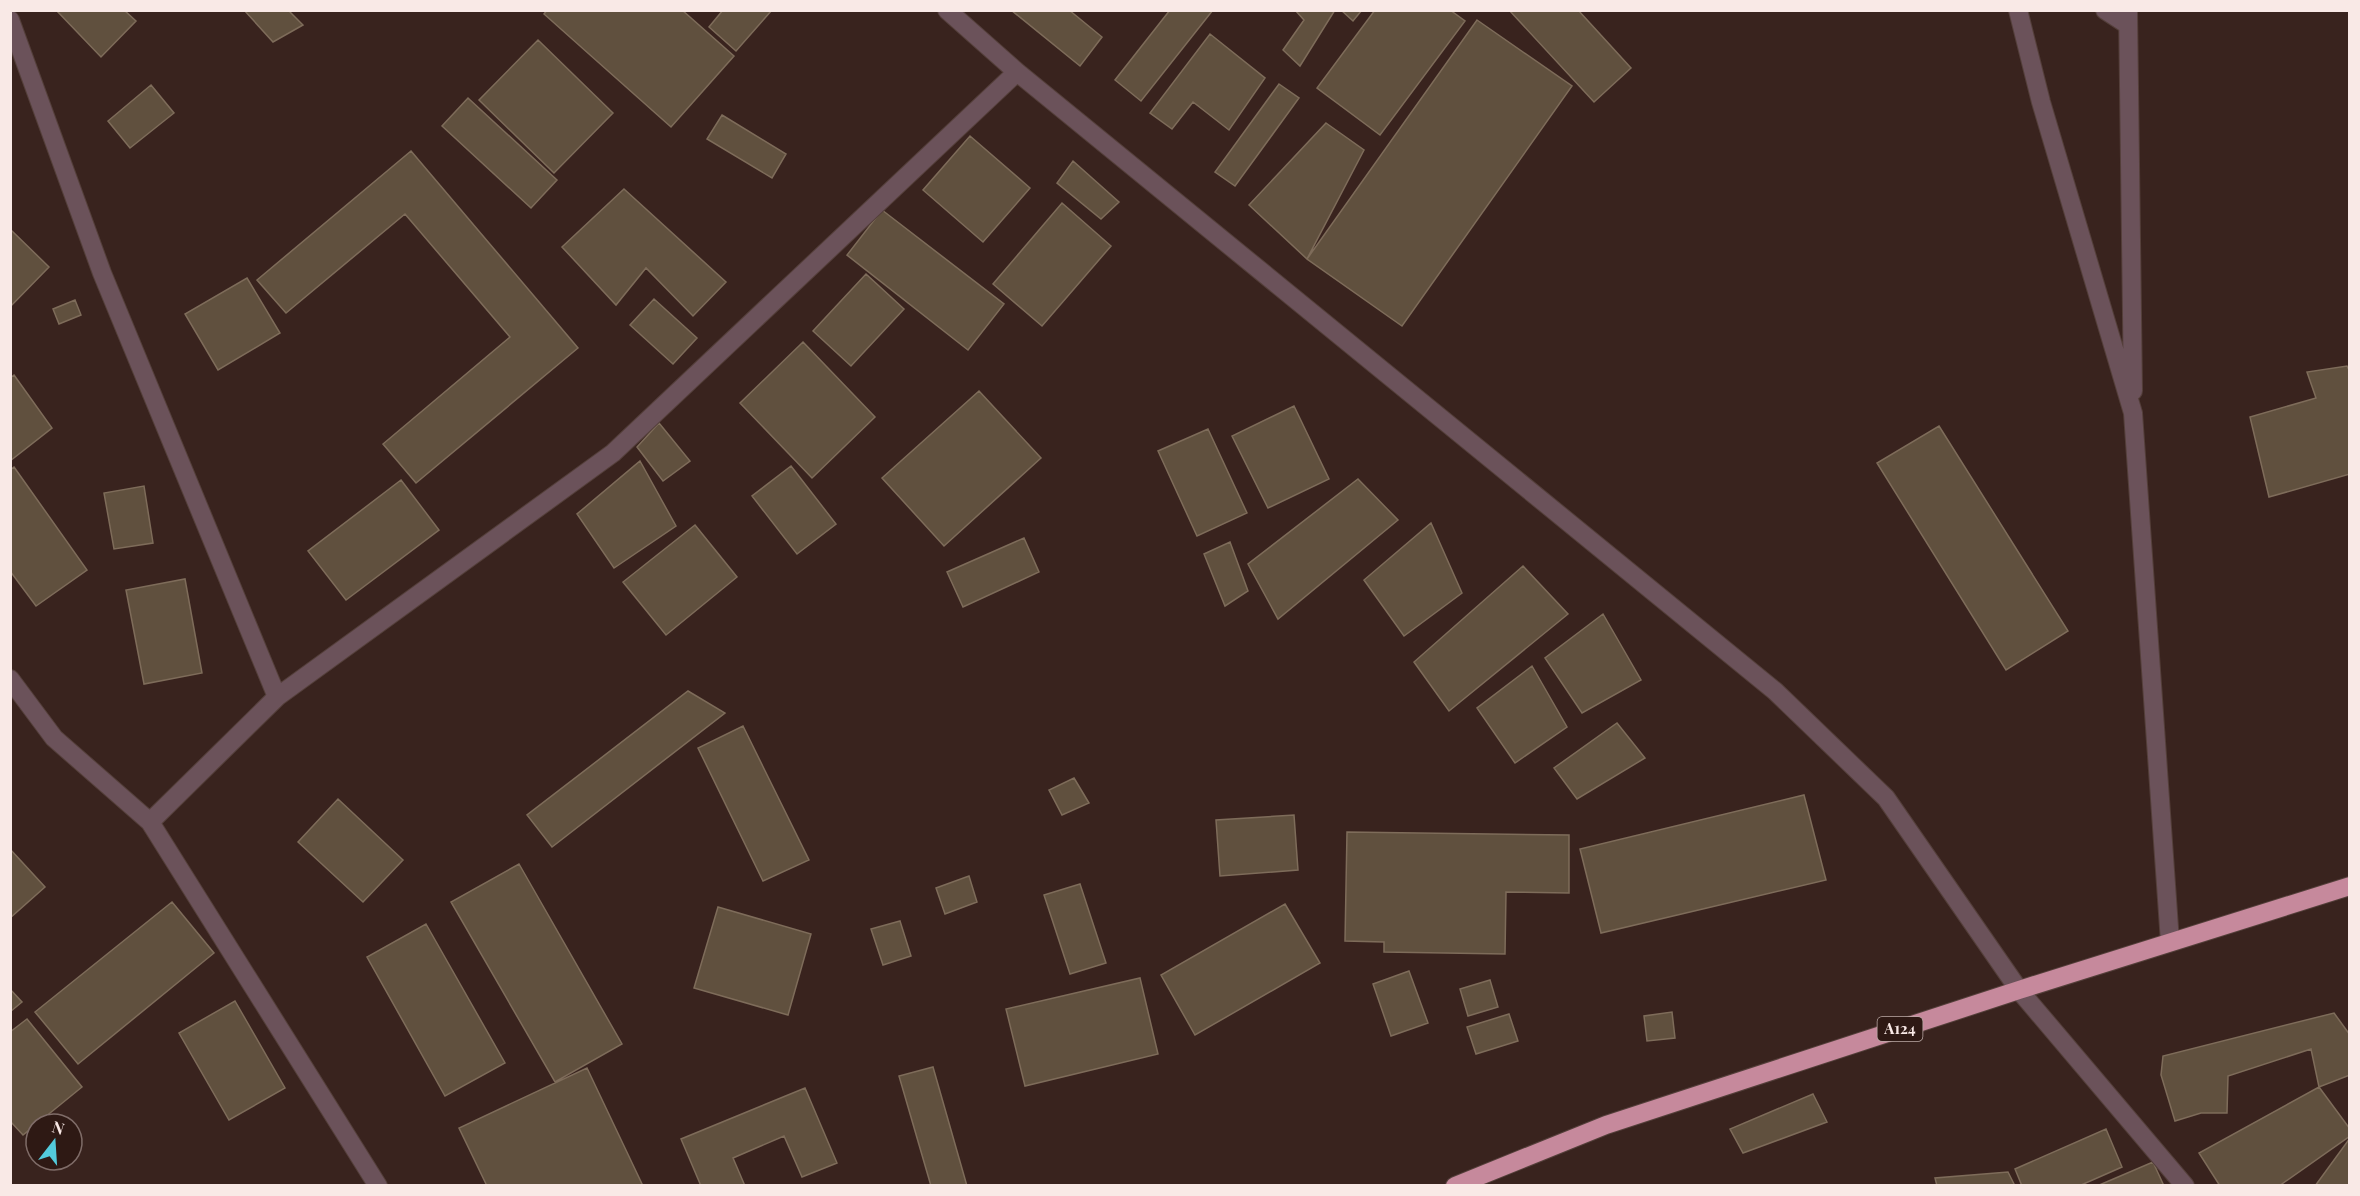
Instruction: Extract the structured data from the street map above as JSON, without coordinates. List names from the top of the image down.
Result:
{
  "streets": {
    "highway": ["A124"]
  },
  "north": "top"
}
